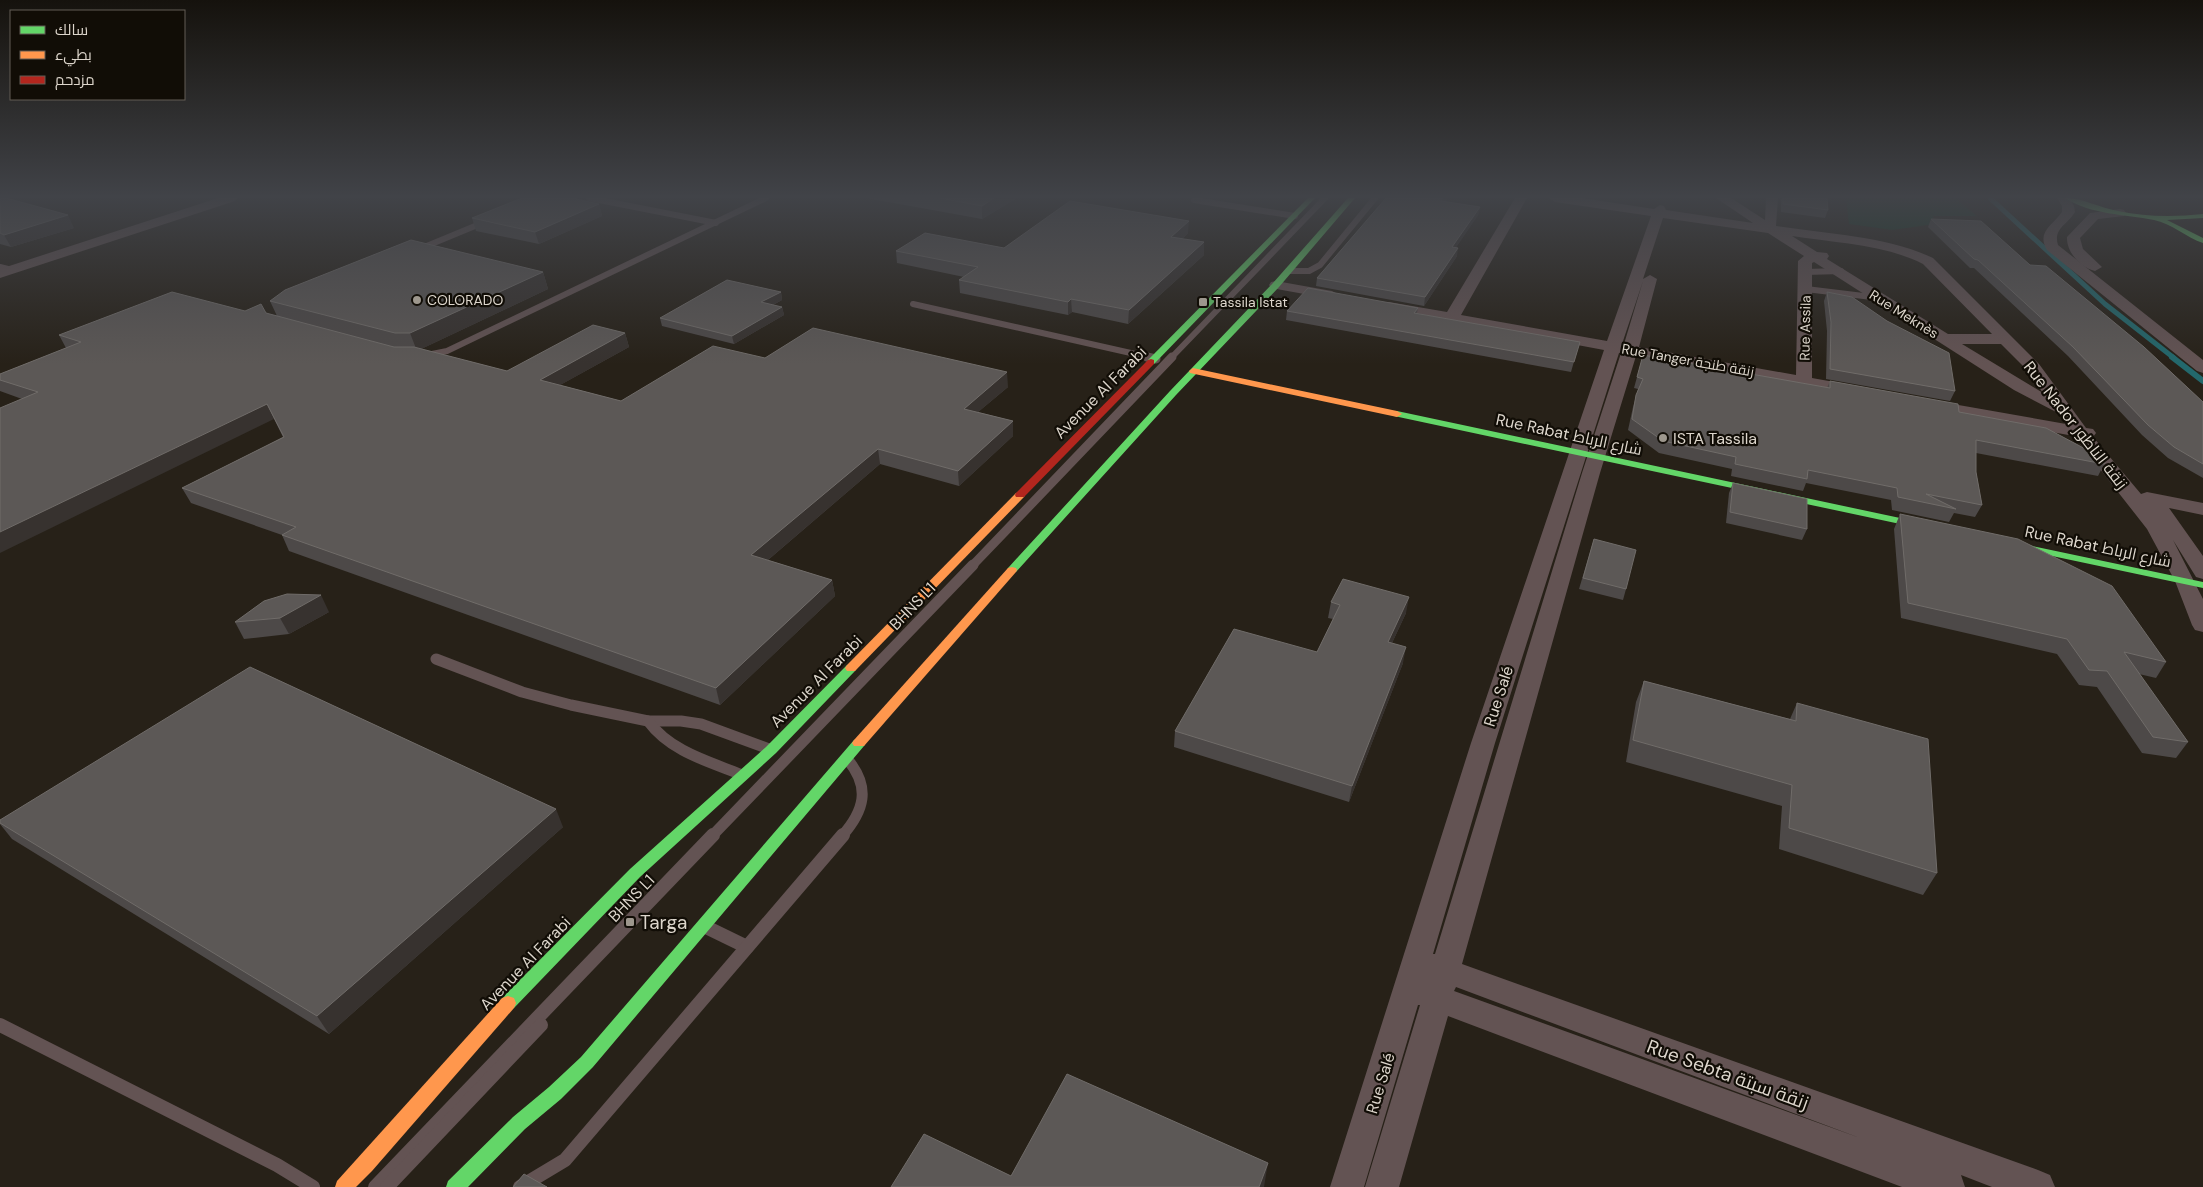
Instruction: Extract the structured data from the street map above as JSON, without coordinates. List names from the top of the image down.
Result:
{
  "streets": {
    "street": [
      "Rue Meknès",
      "Rue Assila",
      "Rue Tanger زنقة طنجة",
      "Avenue Al Farabi",
      "Rue Nador زنقة الناظور",
      "Rue Rabat شارع الرباط",
      "Rue Salé",
      "Rue Sebta زنقة سبتة"
    ],
    "lane": ["BHNS L1"]
  },
  "crossings": [
    ["Rue Meknès", "Rue Assila"],
    ["Rue Meknès", "Rue Nador زنقة الناظور"],
    ["Rue Assila", "Rue Tanger زنقة طنجة"],
    ["Rue Tanger زنقة طنجة", "Rue Salé"],
    ["Rue Nador زنقة الناظور", "Rue Rabat شارع الرباط"],
    ["Rue Rabat شارع الرباط", "Rue Salé"],
    ["Rue Salé", "Rue Sebta زنقة سبتة"]
  ],
  "places": {
    "other": ["COLORADO", "ISTA Tassila"],
    "transit": ["Tassila Istat", "Targa"]
  },
  "legend": ["سالك", "بطيء", "مزدحم"]
}
